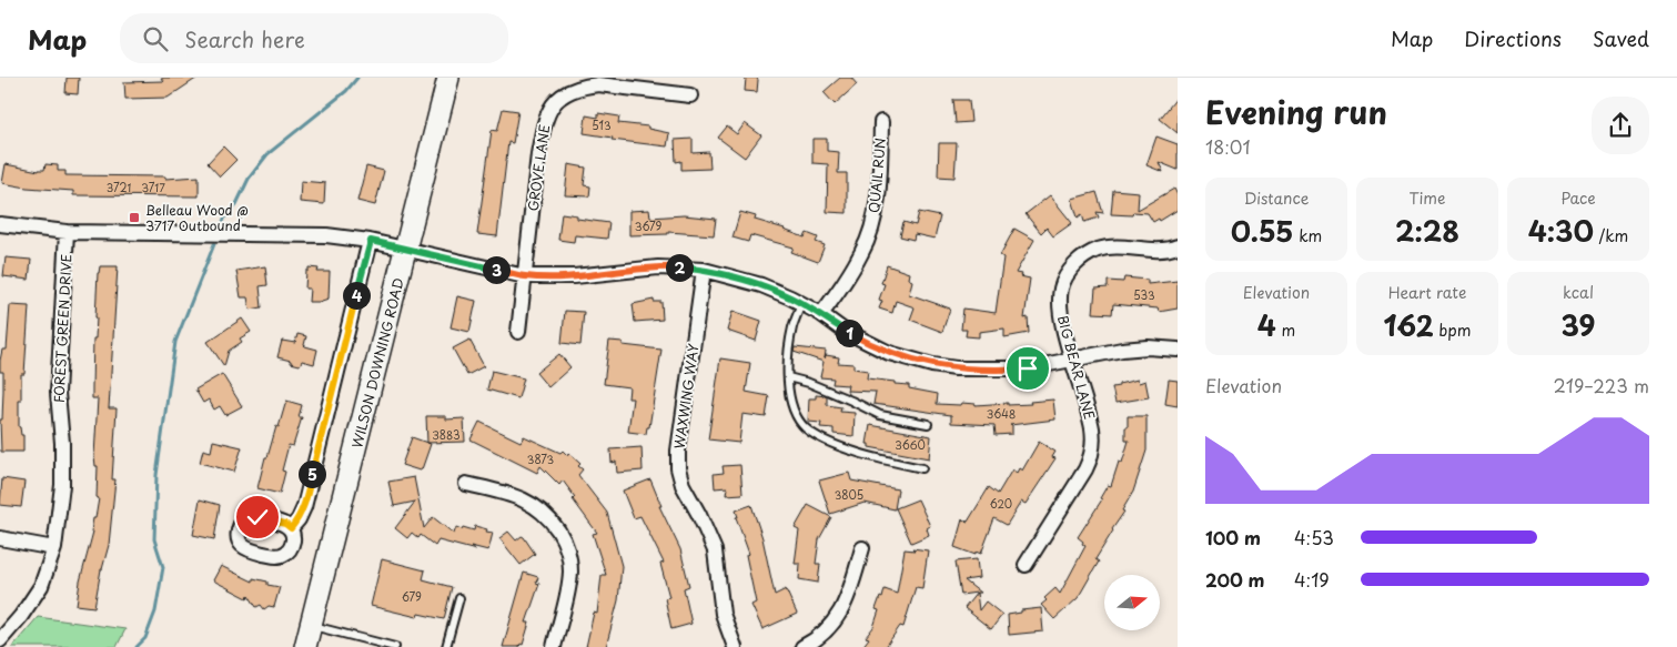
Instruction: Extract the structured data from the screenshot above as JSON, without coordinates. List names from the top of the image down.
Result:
{
  "streets": {
    "street": [
      "GROVE LANE",
      "QUAIL RUN",
      "FOREST GREEN DRIVE",
      "WILSON DOWNING ROAD",
      "BIG BEAR LANE",
      "WAXWING WAY"
    ]
  },
  "places": {
    "transit": ["Belleau Wood @ 3717 Outbound"]
  },
  "house_numbers": [
    "513",
    "3721",
    "3717",
    "3679",
    "533",
    "3648",
    "3883",
    "3660",
    "3873",
    "3805",
    "620",
    "679"
  ],
  "north": "right",
  "page": {
    "header": "Map",
    "search": "Search here",
    "nav": ["Map", "Directions", "Saved"],
    "heading": ["Evening run", "18:01"],
    "stats": [
      ["Distance", "0.55 km"],
      ["Time", "2:28"],
      ["Pace", "4:30 /km"],
      ["Elevation", "4 m"],
      ["Heart rate", "162 bpm"],
      ["kcal", "39"]
    ],
    "pins": [
      "2",
      "3",
      "4",
      "1",
      "5"
    ],
    "chart": ["Elevation", "219–223 m"],
    "list": [
      {
        "name": "100 m",
        "note": "4:53"
      },
      {
        "name": "200 m",
        "note": "4:19"
      }
    ]
  }
}
